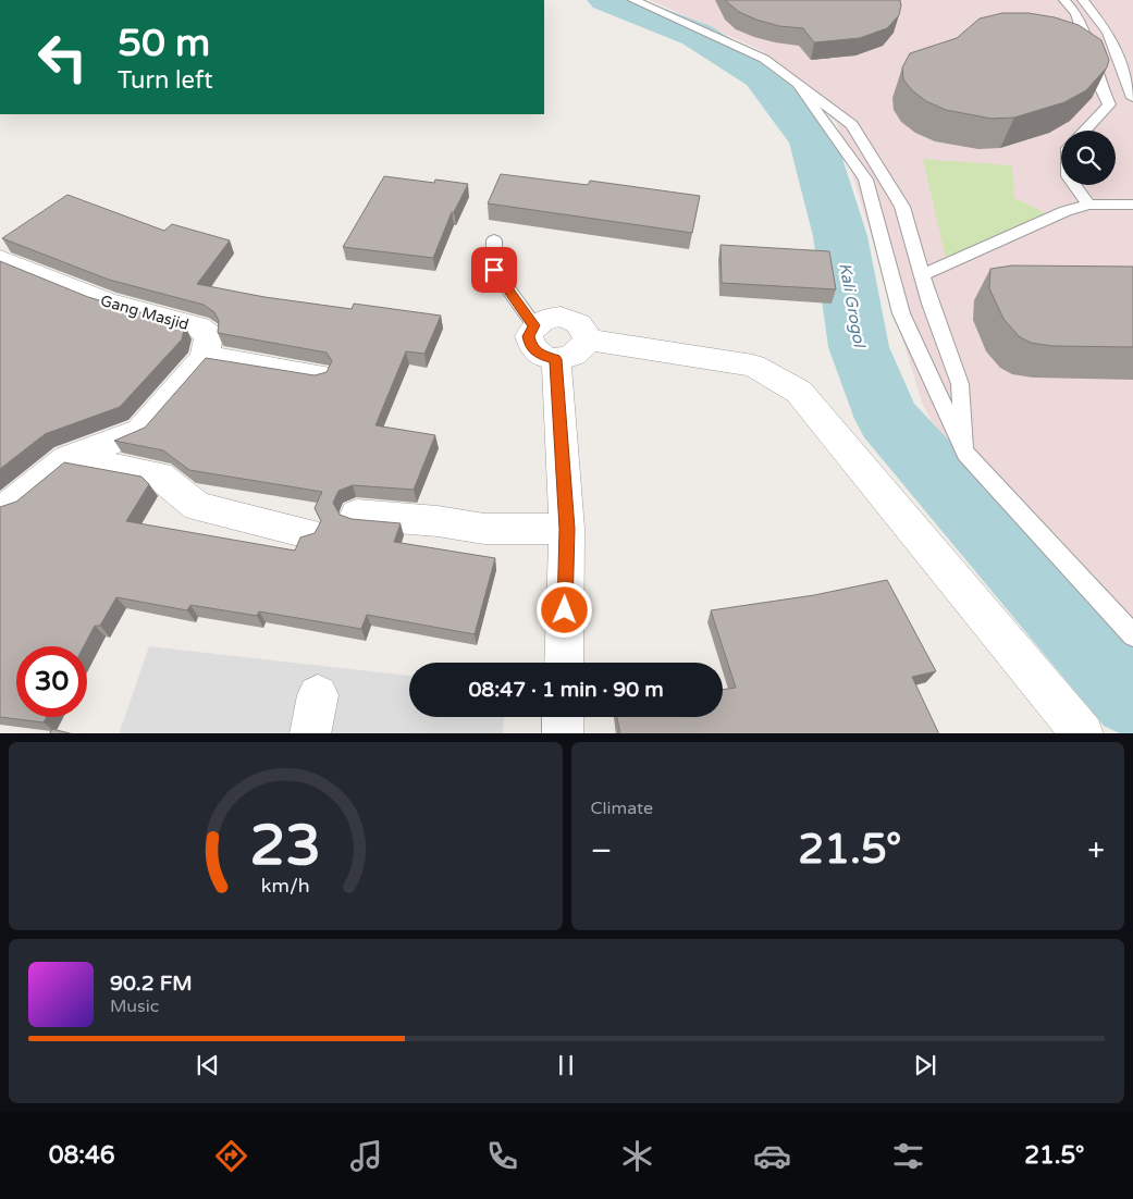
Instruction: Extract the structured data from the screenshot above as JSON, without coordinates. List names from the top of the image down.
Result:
{
  "streets": {
    "street": ["Gang Masjid"]
  },
  "water": ["Kali Grogol"],
  "page": {
    "turn": ["50 m", "Turn left"],
    "limit": "30",
    "trip": "08:47 · 1 min · 90 m",
    "tile": "Climate",
    "heat": ["−", "21.5°", "+"],
    "song": ["90.2 FM", "Music"],
    "tabs": ["08:46", "21.5°"],
    "gauge": ["23", "km/h"]
  }
}
